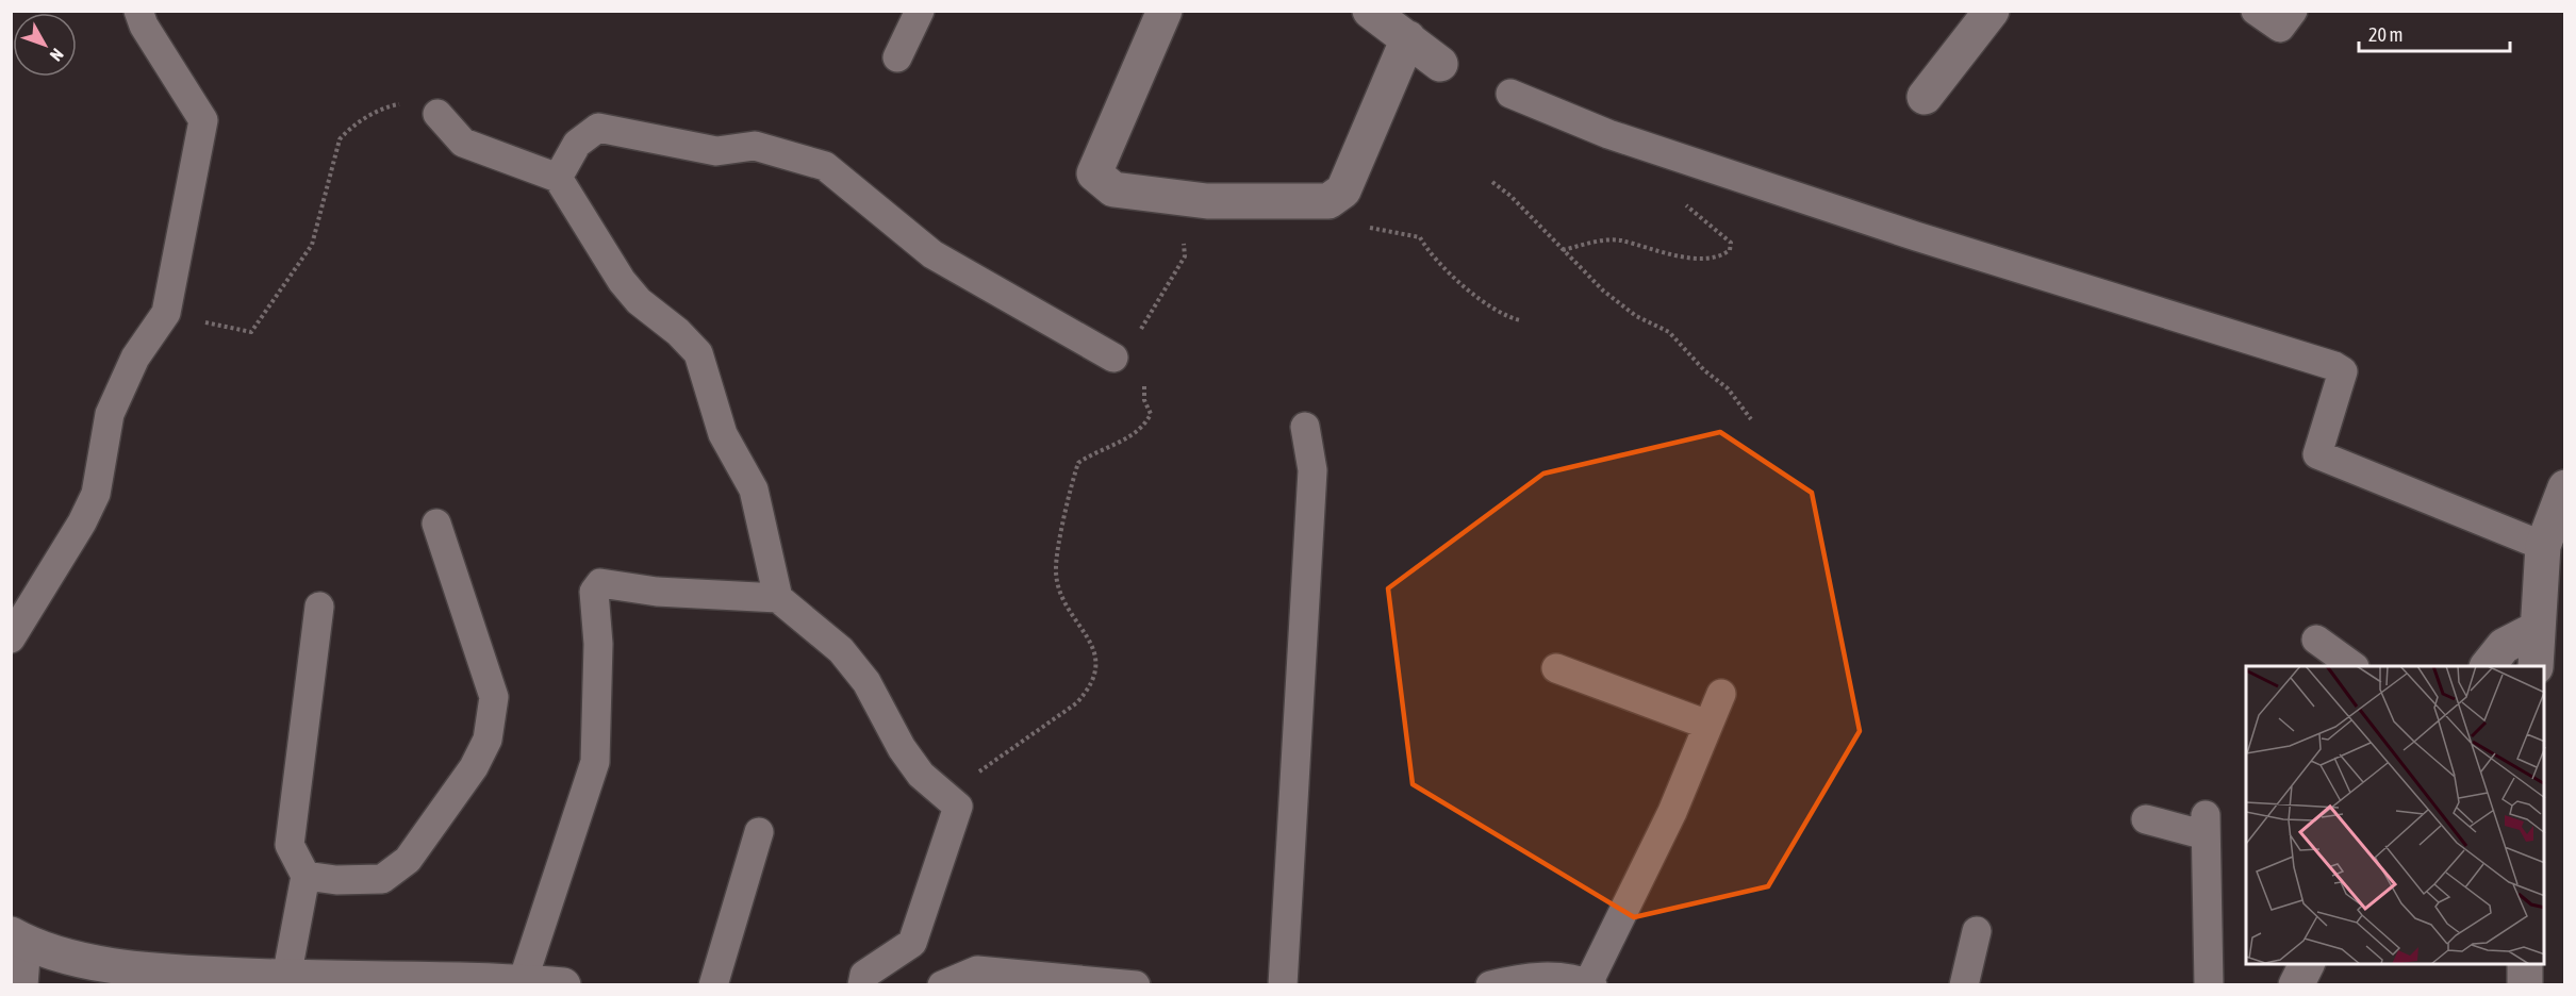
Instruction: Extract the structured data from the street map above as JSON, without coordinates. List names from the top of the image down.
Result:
{
  "scale_bar": "20 m",
  "north": "bottom right"
}
